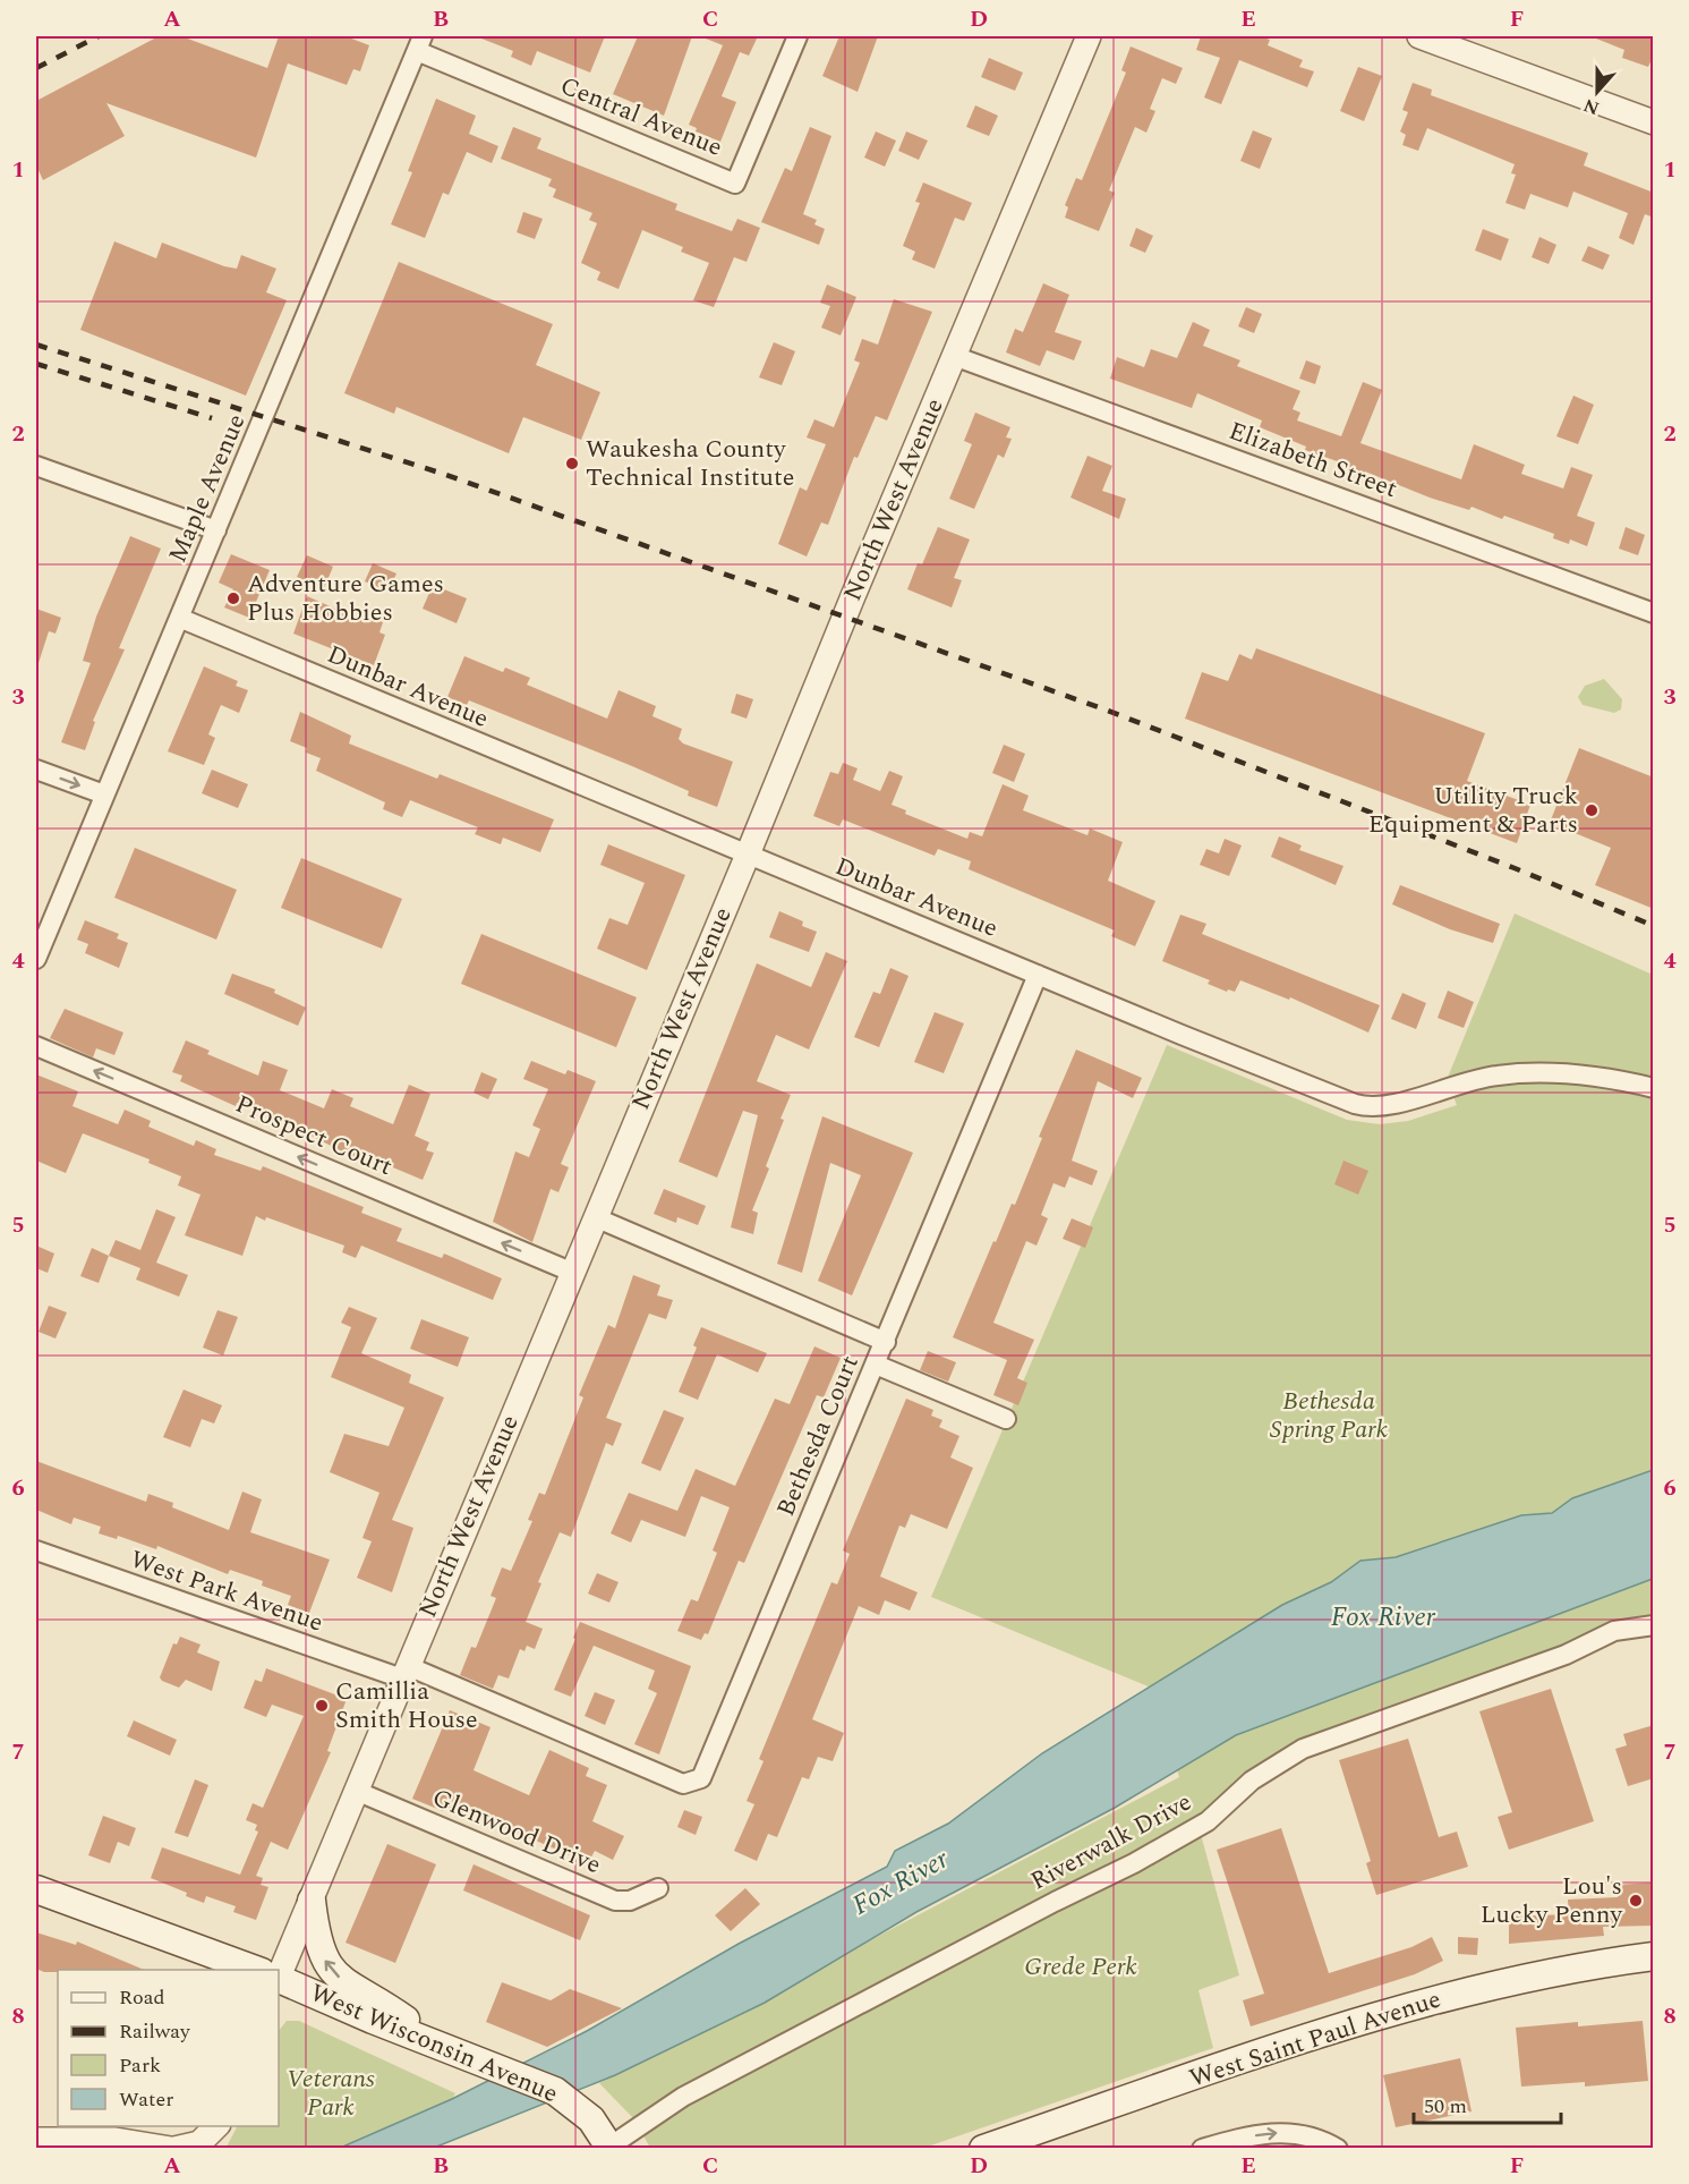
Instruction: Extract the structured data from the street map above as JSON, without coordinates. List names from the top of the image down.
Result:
{
  "streets": {
    "main road": ["West Saint Paul Avenue", "West Wisconsin Avenue"],
    "street": [
      "Central Avenue",
      "Elizabeth Street",
      "Maple Avenue",
      "North West Avenue",
      "Dunbar Avenue",
      "Prospect Court",
      "Bethesda Court",
      "West Park Avenue",
      "Glenwood Drive",
      "Riverwalk Drive"
    ]
  },
  "crossings": [
    ["Central Avenue", "Maple Avenue"],
    ["Elizabeth Street", "North West Avenue"],
    ["Maple Avenue", "Dunbar Avenue"],
    ["North West Avenue", "Dunbar Avenue"],
    ["North West Avenue", "Prospect Court"],
    ["North West Avenue", "West Park Avenue"],
    ["North West Avenue", "Glenwood Drive"],
    ["Dunbar Avenue", "Bethesda Court"],
    ["Bethesda Court", "West Park Avenue"],
    ["Riverwalk Drive", "West Wisconsin Avenue"]
  ],
  "one_way": ["Prospect Court"],
  "water": ["Fox River"],
  "parks": ["Bethesda Spring Park", "Grede Perk", "Veterans Park"],
  "places": [
    "Waukesha County Technical Institute",
    "Adventure Games Plus Hobbies",
    "Utility Truck Equipment & Parts",
    "Camillia Smith House",
    "Lou's Lucky Penny"
  ],
  "legend": [
    "Road",
    "Railway",
    "Park",
    "Water"
  ],
  "scale_bar": "50 m",
  "north": "bottom",
  "grid": {
    "columns": [
      "A",
      "B",
      "C",
      "D",
      "E",
      "F"
    ],
    "rows": [
      "1",
      "2",
      "3",
      "4",
      "5",
      "6",
      "7",
      "8"
    ]
  }
}
